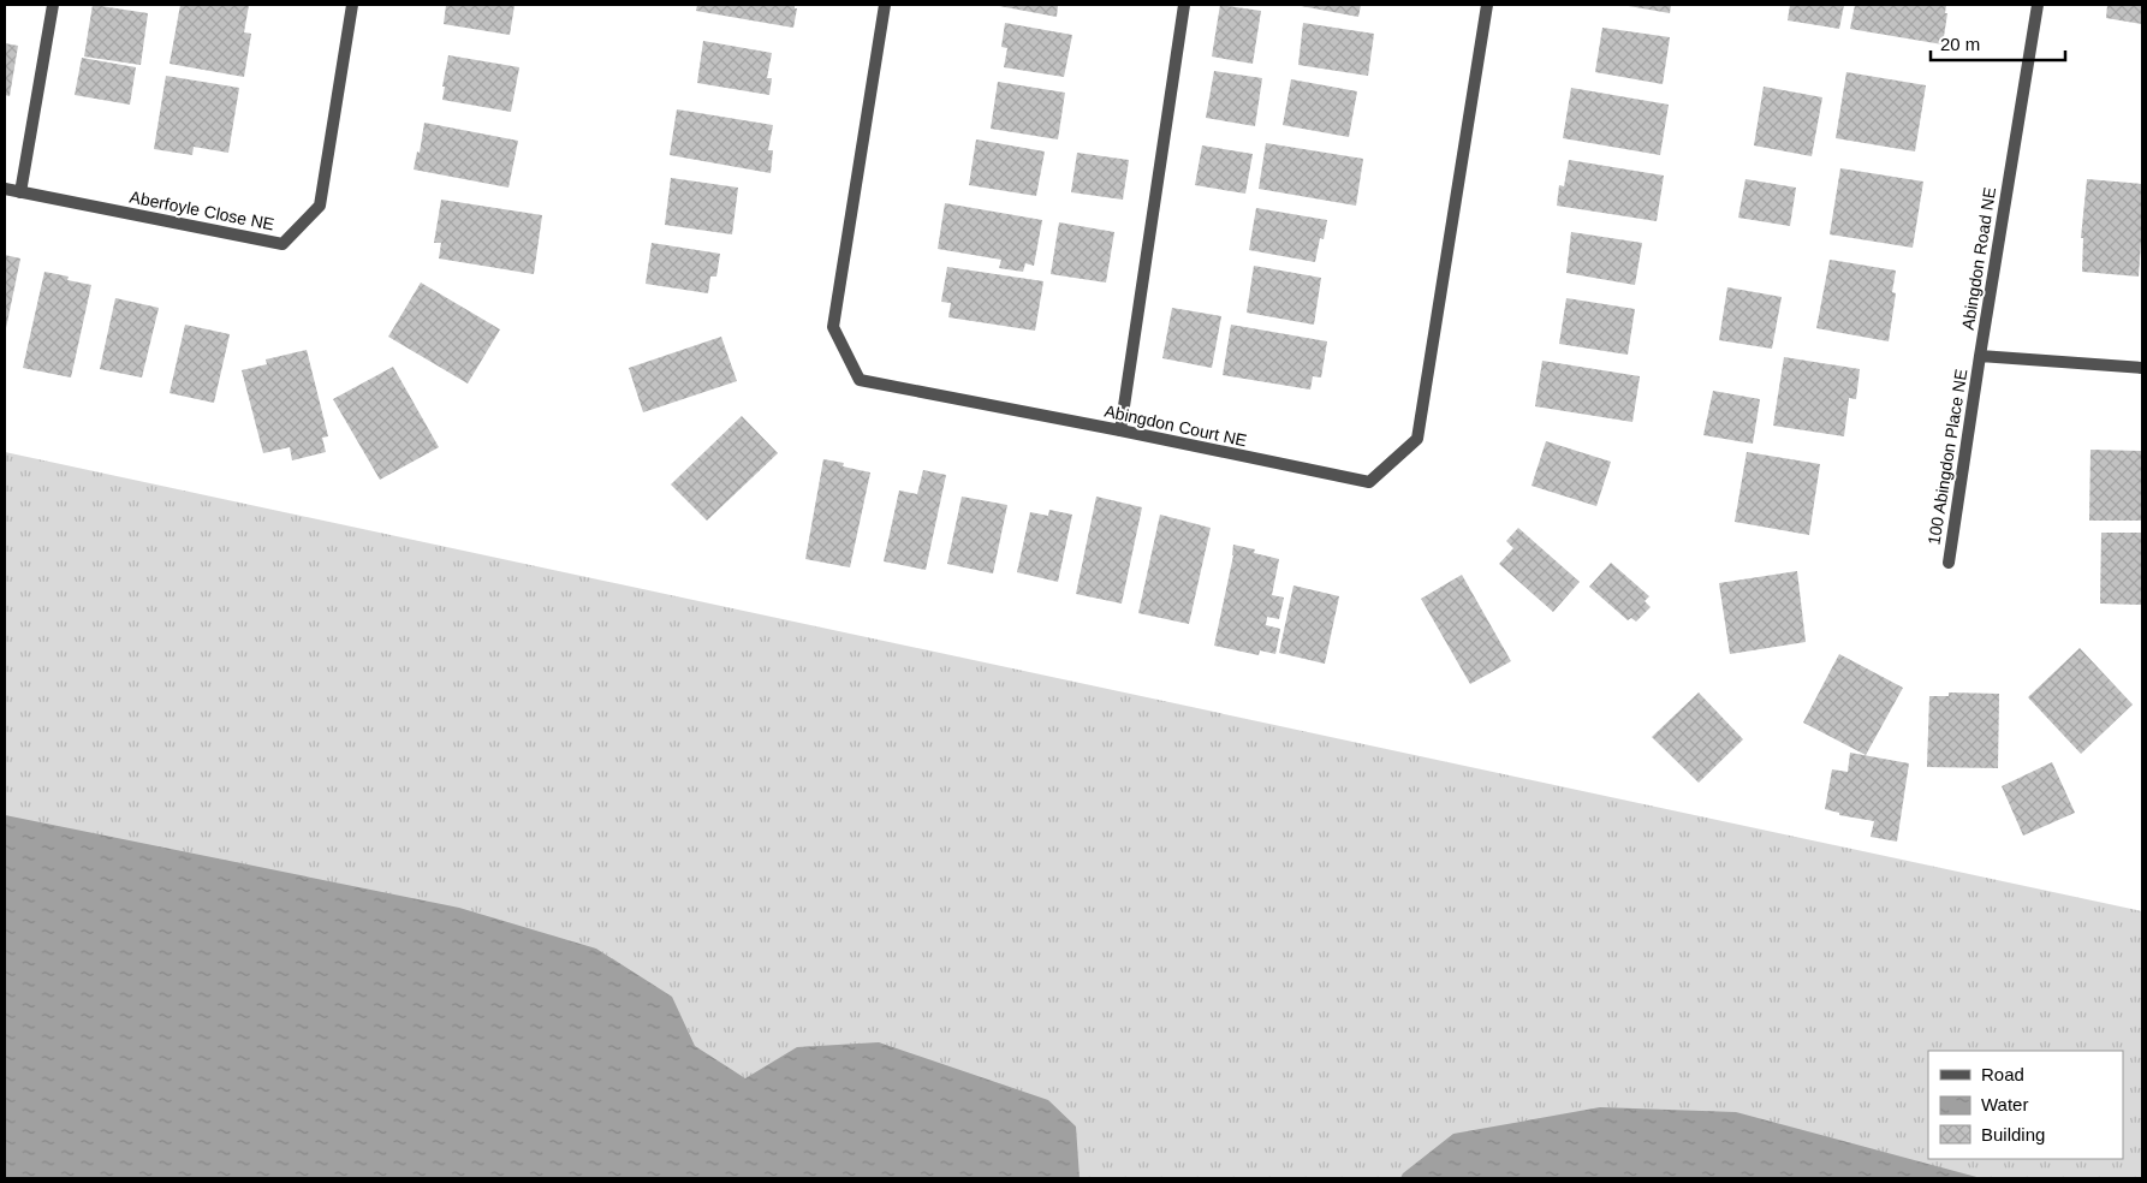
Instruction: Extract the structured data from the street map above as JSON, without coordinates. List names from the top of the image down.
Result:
{
  "streets": {
    "street": [
      "Aberfoyle Close NE",
      "Abingdon Road NE",
      "Abingdon Court NE",
      "100 Abingdon Place NE"
    ]
  },
  "crossings": [
    ["Abingdon Road NE", "100 Abingdon Place NE"]
  ],
  "legend": ["Road", "Water", "Building"],
  "scale_bar": "20 m"
}
